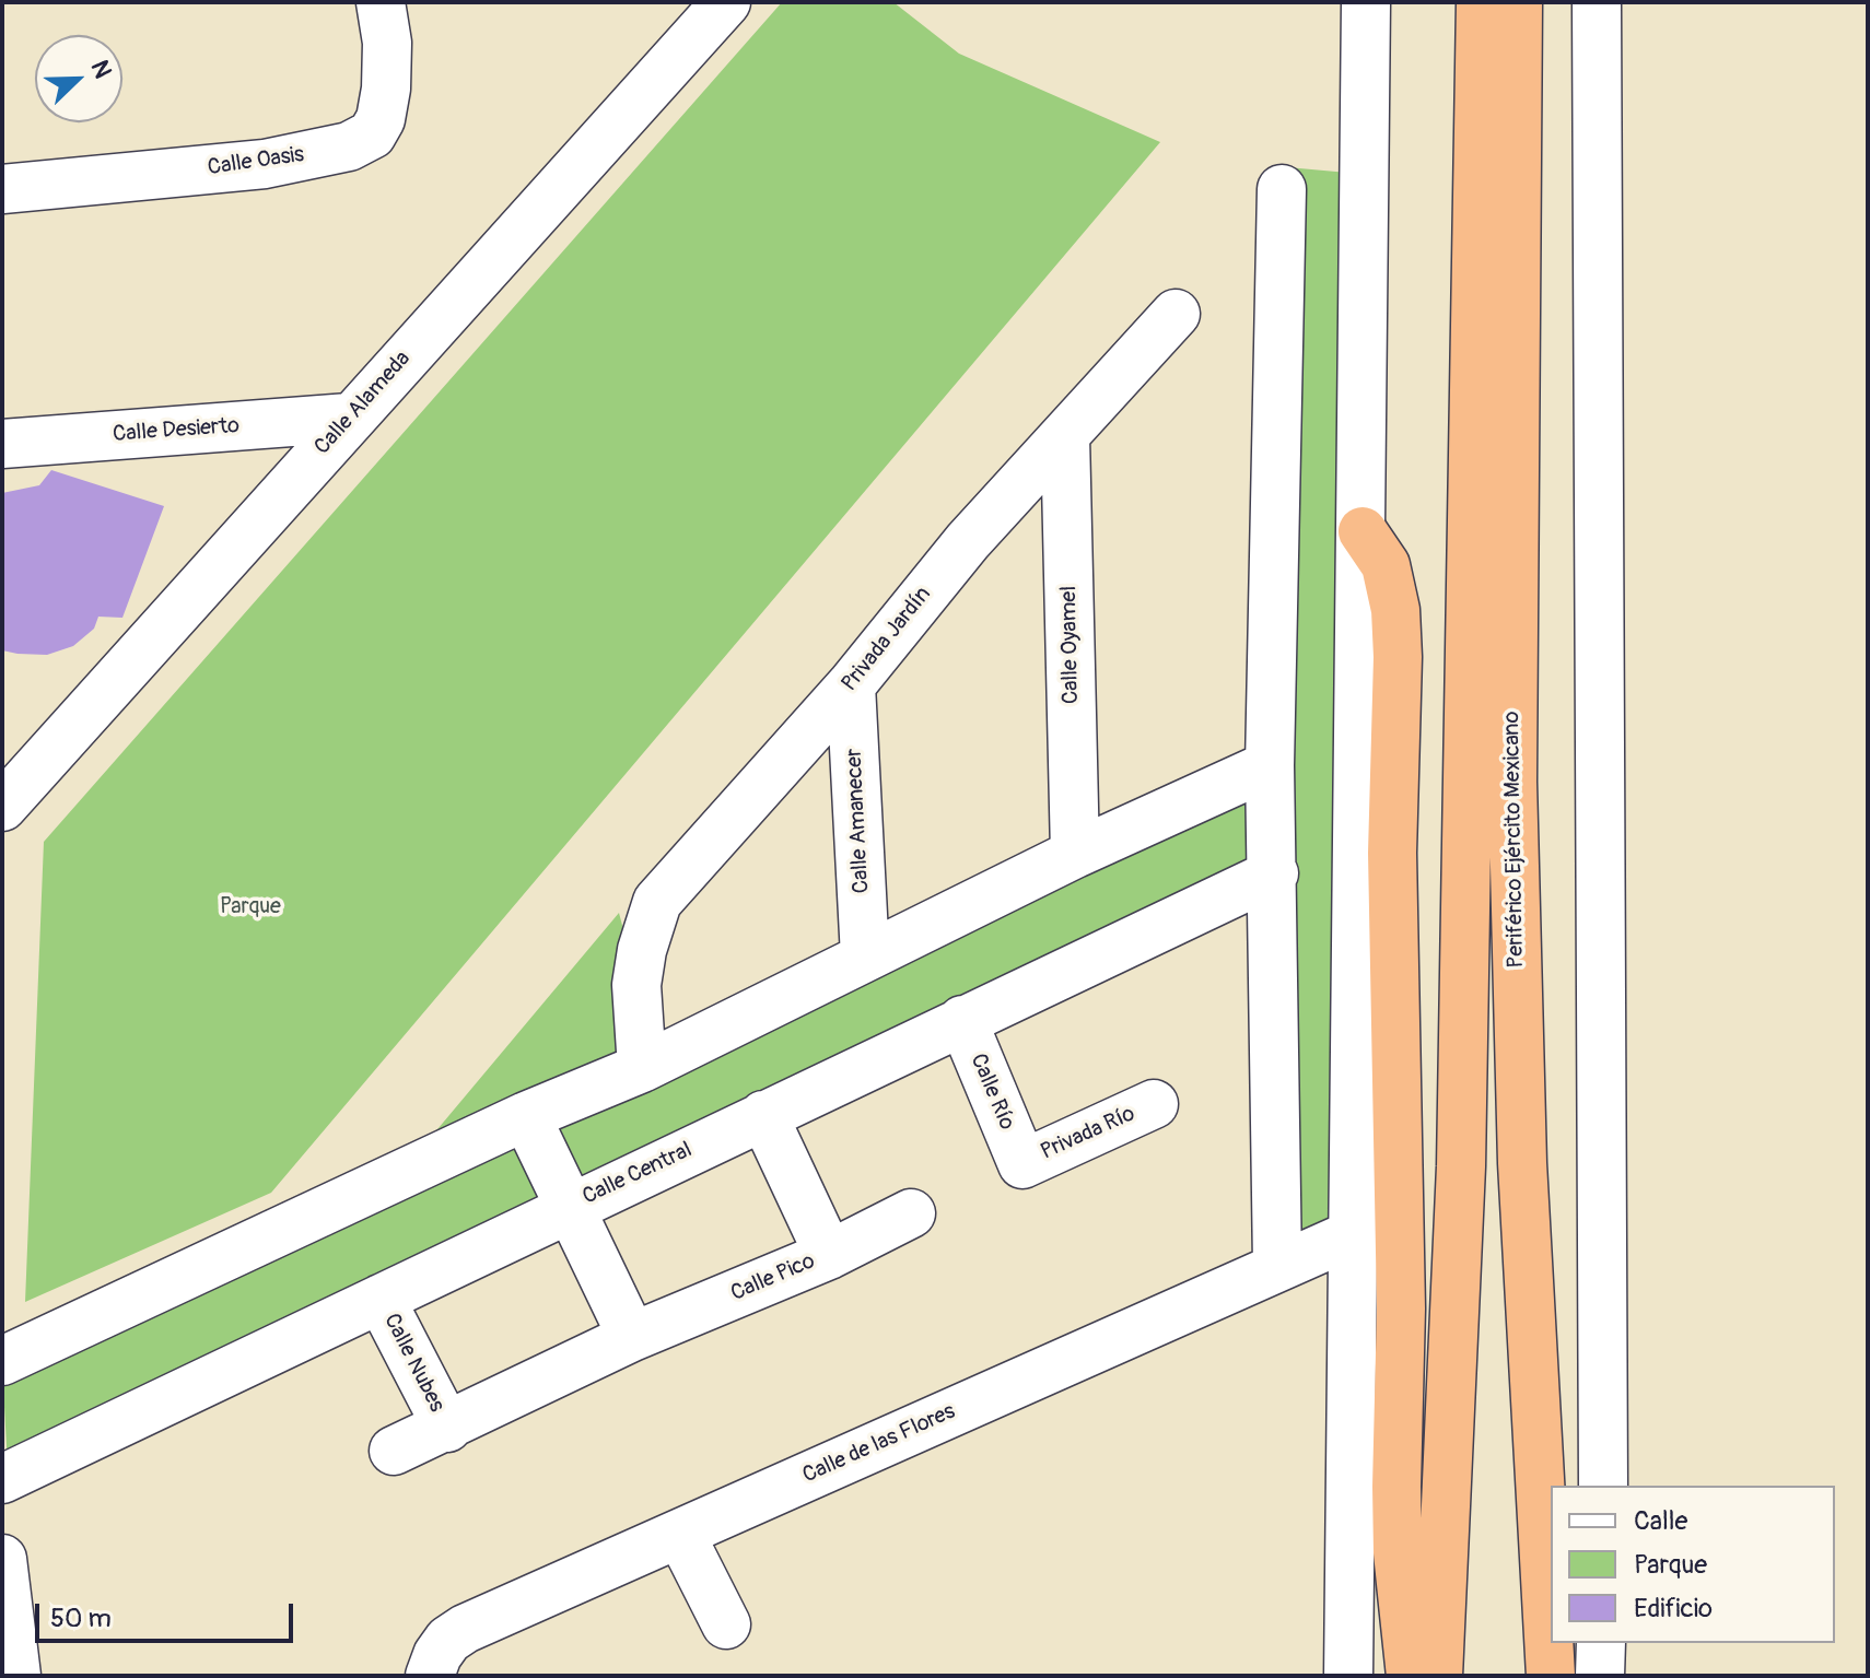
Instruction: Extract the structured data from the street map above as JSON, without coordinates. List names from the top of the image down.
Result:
{
  "streets": {
    "highway": ["Periférico Ejército Mexicano"],
    "street": [
      "Calle Oasis",
      "Calle Alameda",
      "Calle Desierto",
      "Privada Jardín",
      "Calle Oyamel",
      "Calle Amanecer",
      "Calle Río",
      "Privada Río",
      "Calle Central",
      "Calle Pico",
      "Calle Nubes",
      "Calle de las Flores"
    ]
  },
  "crossings": [
    ["Calle Alameda", "Calle Desierto"],
    ["Privada Jardín", "Calle Oyamel"],
    ["Privada Jardín", "Calle Amanecer"],
    ["Calle Río", "Privada Río"],
    ["Calle Río", "Calle Central"],
    ["Calle Central", "Calle Nubes"],
    ["Calle Pico", "Calle Nubes"]
  ],
  "parks": ["Parque"],
  "legend": ["Calle", "Parque", "Edificio"],
  "scale_bar": "50 m",
  "north": "top right"
}
